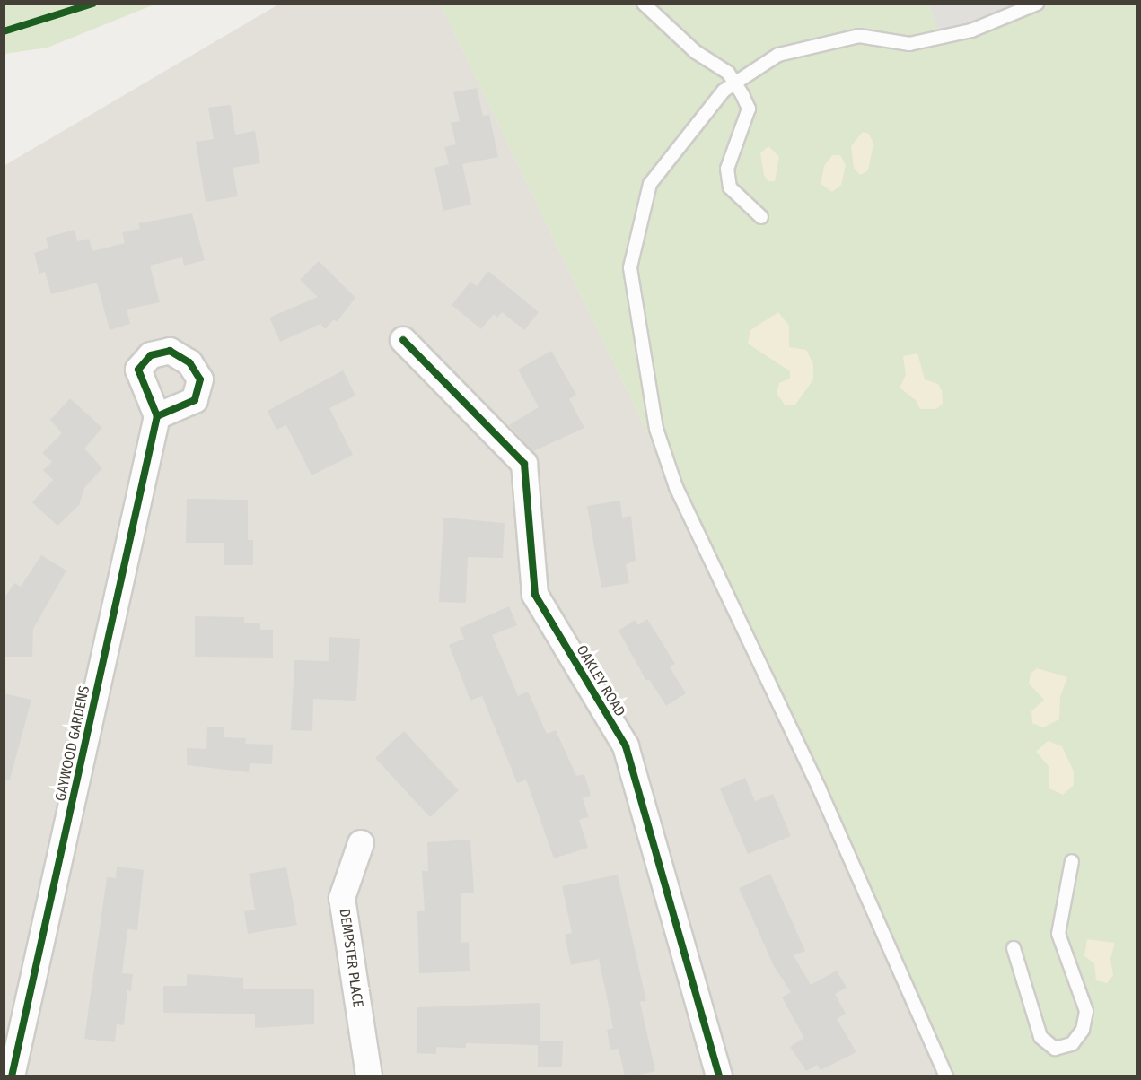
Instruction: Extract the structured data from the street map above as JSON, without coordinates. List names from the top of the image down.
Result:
{
  "streets": {
    "street": ["OAKLEY ROAD", "GAYWOOD GARDENS", "DEMPSTER PLACE"]
  }
}
